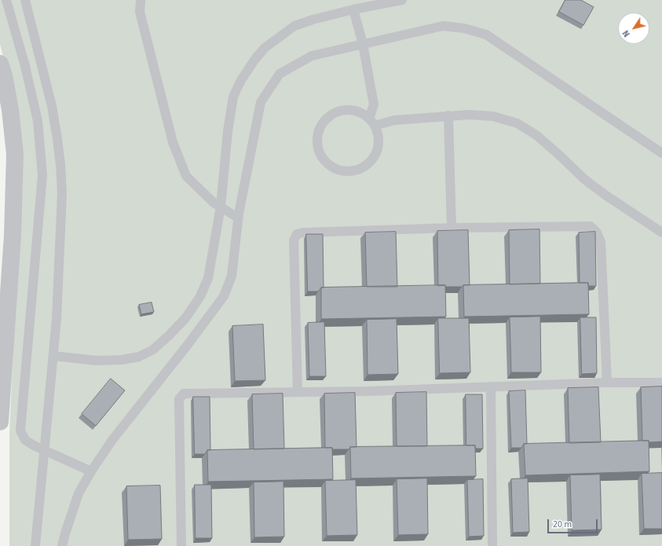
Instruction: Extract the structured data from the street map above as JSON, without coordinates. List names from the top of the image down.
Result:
{
  "scale_bar": "20 m",
  "north": "bottom left"
}
